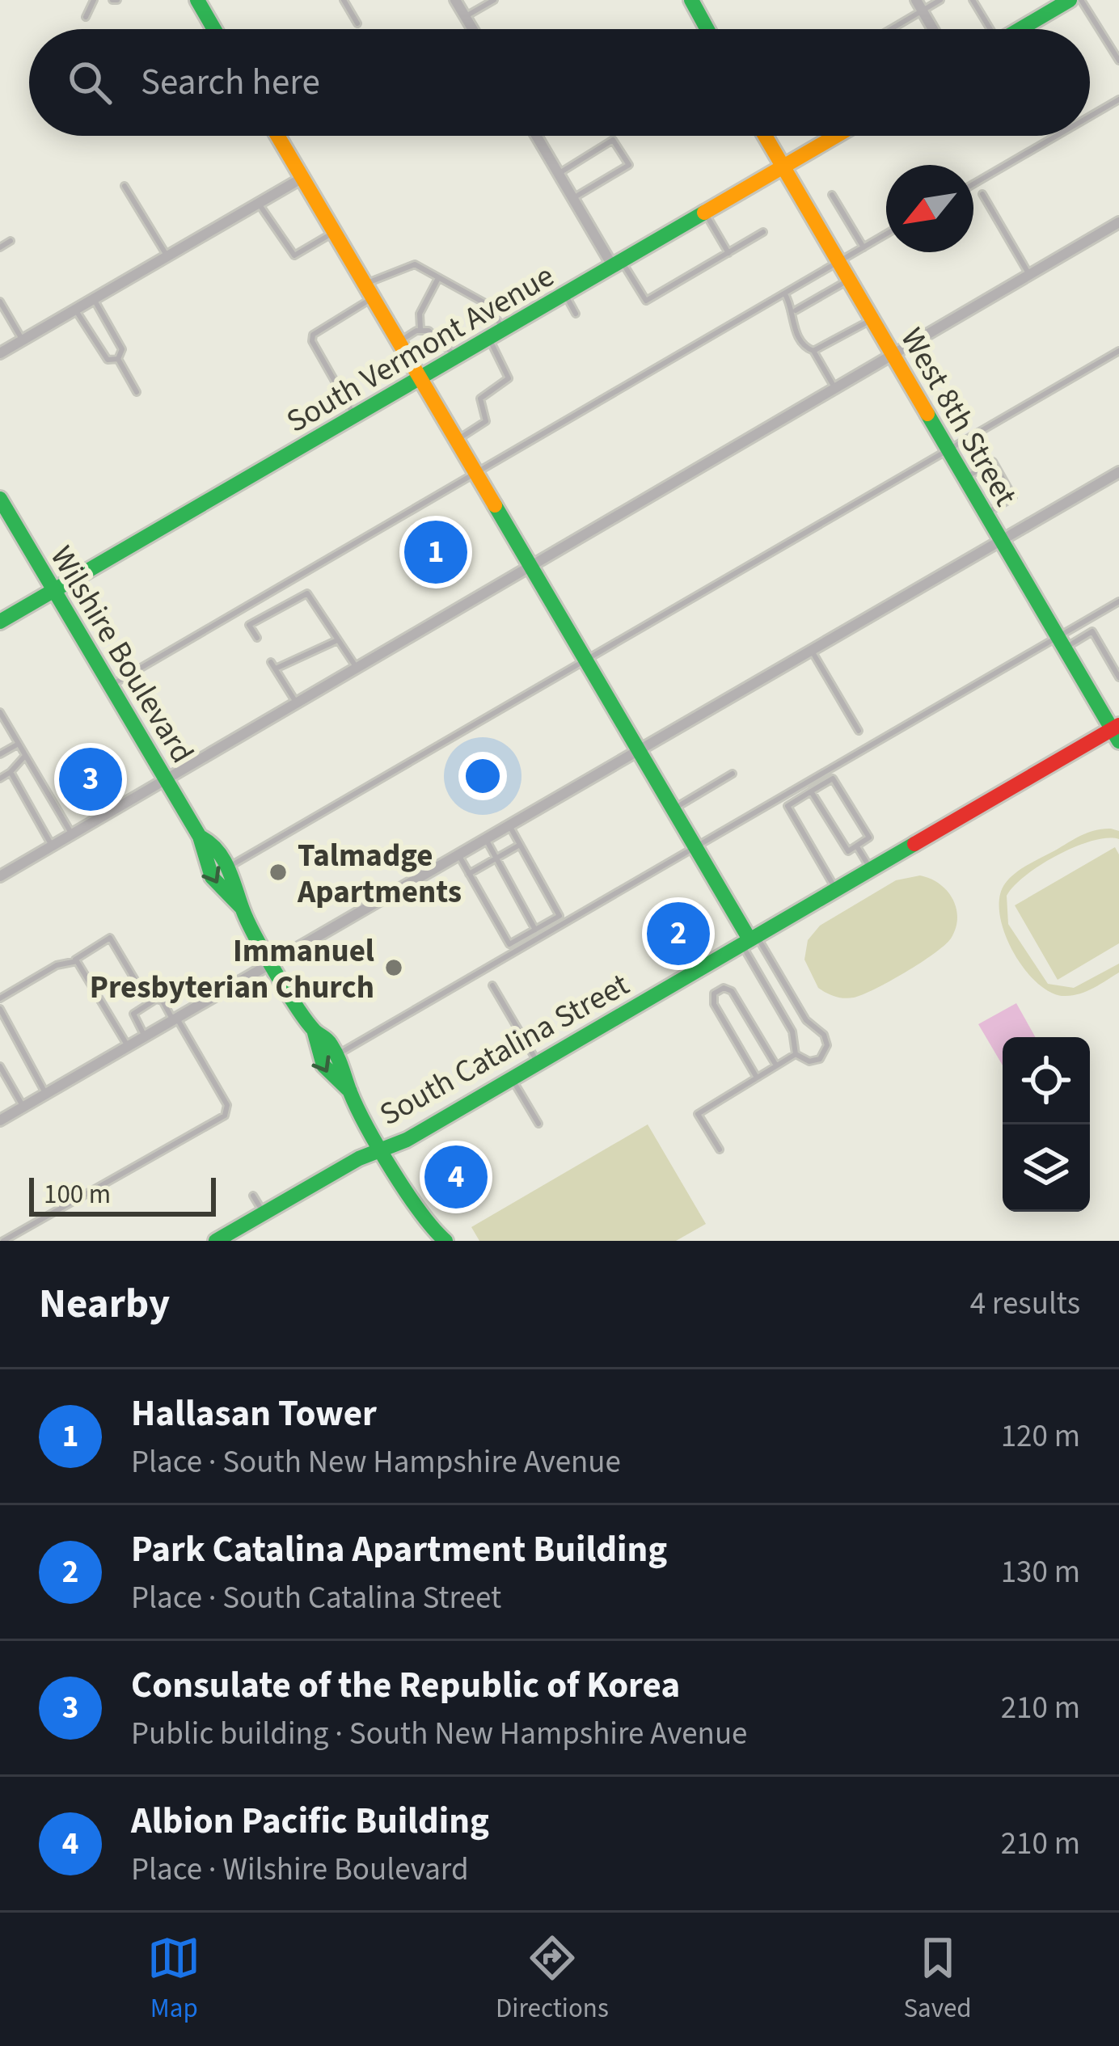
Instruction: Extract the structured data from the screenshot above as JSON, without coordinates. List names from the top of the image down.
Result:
{
  "streets": {
    "main road": [
      "South Vermont Avenue",
      "West 8th Street",
      "Wilshire Boulevard",
      "South Catalina Street"
    ]
  },
  "crossings": [
    ["South Vermont Avenue", "West 8th Street"],
    ["South Vermont Avenue", "Wilshire Boulevard"],
    ["West 8th Street", "South Catalina Street"],
    ["Wilshire Boulevard", "South Catalina Street"]
  ],
  "places": ["Talmadge Apartments", "Immanuel Presbyterian Church"],
  "scale_bar": "100 m",
  "north": "bottom left",
  "page": {
    "search": "Search here",
    "pins": [
      "1",
      "3",
      "2",
      "4"
    ],
    "scale": "100 m",
    "heading": ["Nearby", "4 results"],
    "list": [
      {
        "mark": "1",
        "name": "Hallasan Tower",
        "note": "Place · South New Hampshire Avenue",
        "value": "120 m"
      },
      {
        "mark": "2",
        "name": "Park Catalina Apartment Building",
        "note": "Place · South Catalina Street",
        "value": "130 m"
      },
      {
        "mark": "3",
        "name": "Consulate of the Republic of Korea",
        "note": "Public building · South New Hampshire Avenue",
        "value": "210 m"
      },
      {
        "mark": "4",
        "name": "Albion Pacific Building",
        "note": "Place · Wilshire Boulevard",
        "value": "210 m"
      }
    ],
    "nav": ["Map", "Directions", "Saved"]
  }
}
